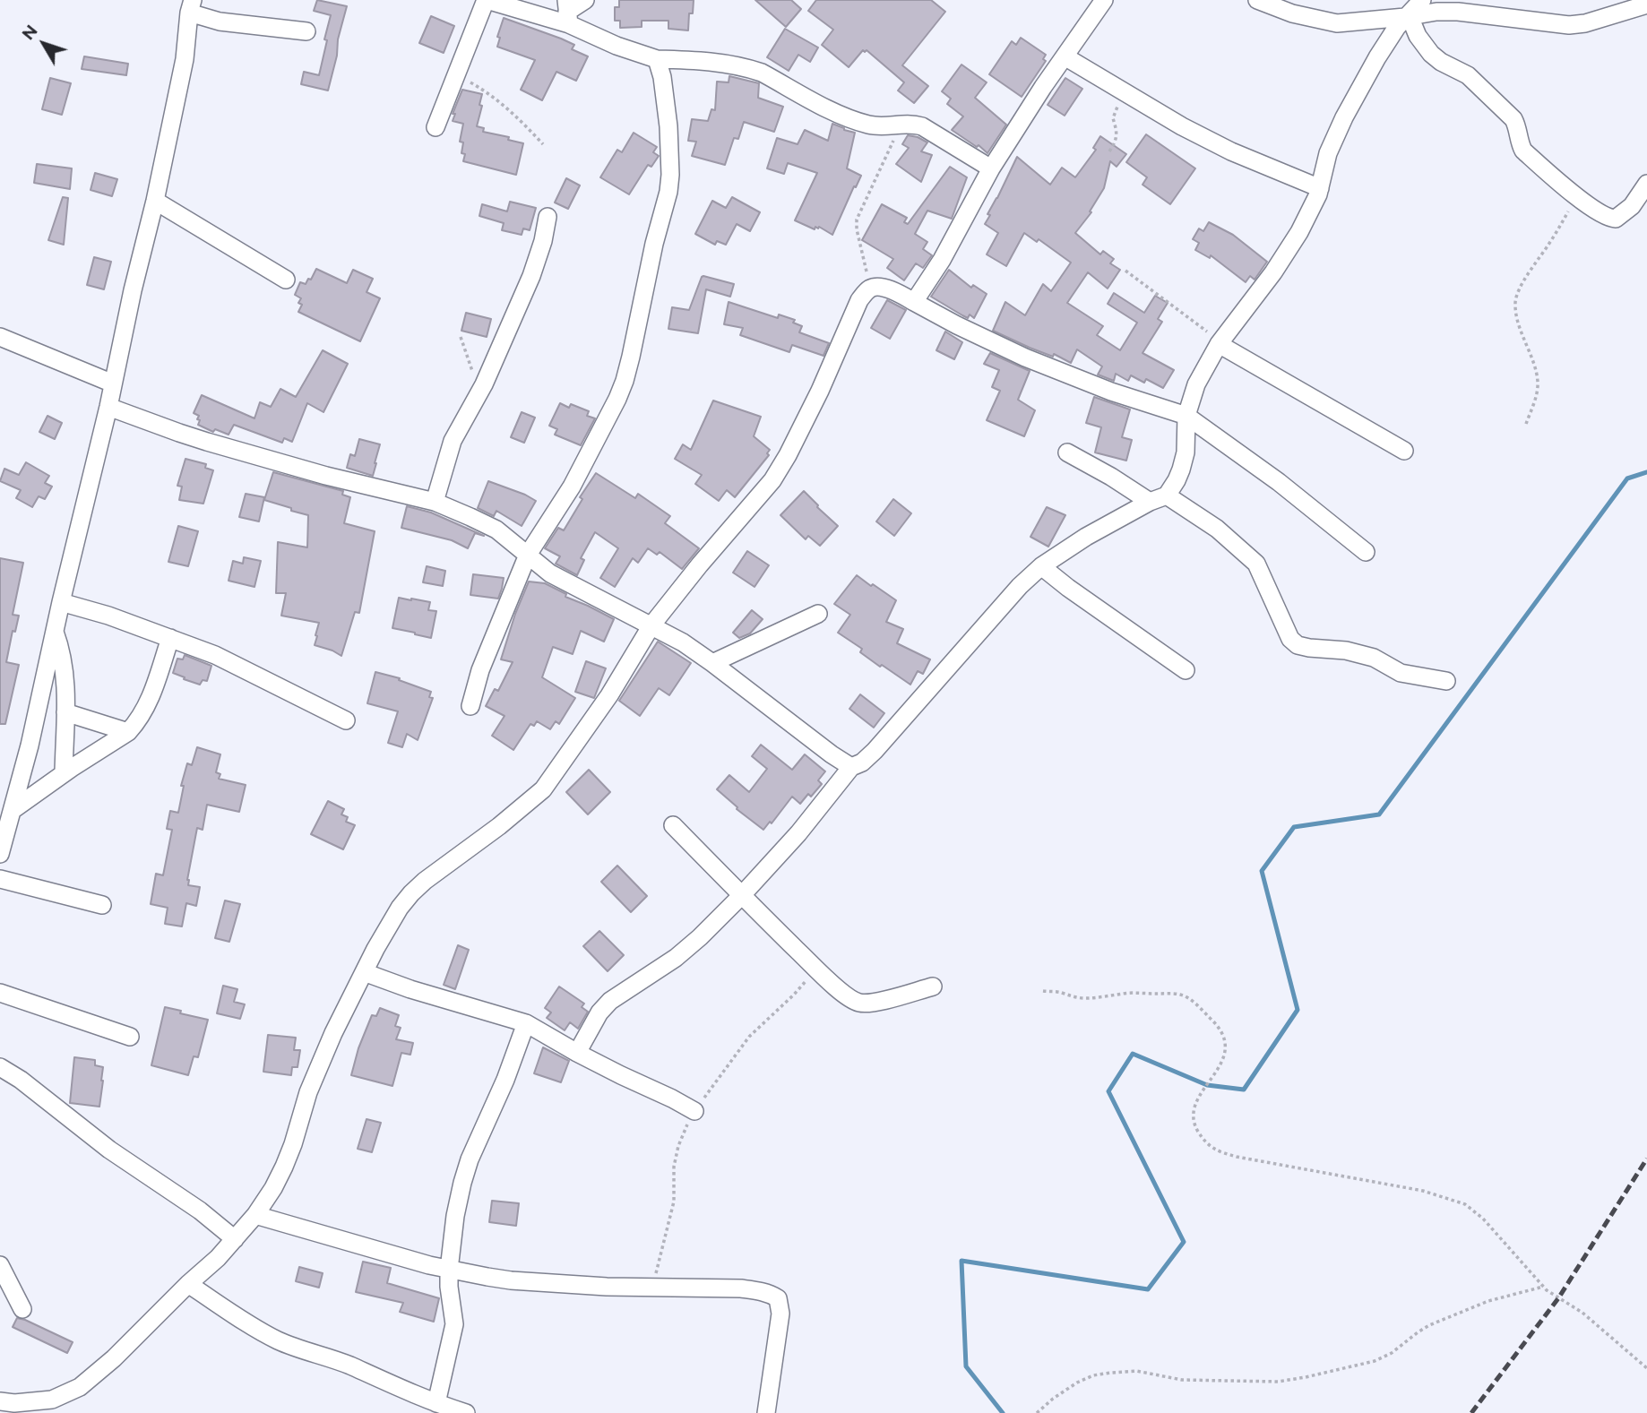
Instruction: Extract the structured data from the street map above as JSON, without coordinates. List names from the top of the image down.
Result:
{
  "north": "top left"
}
